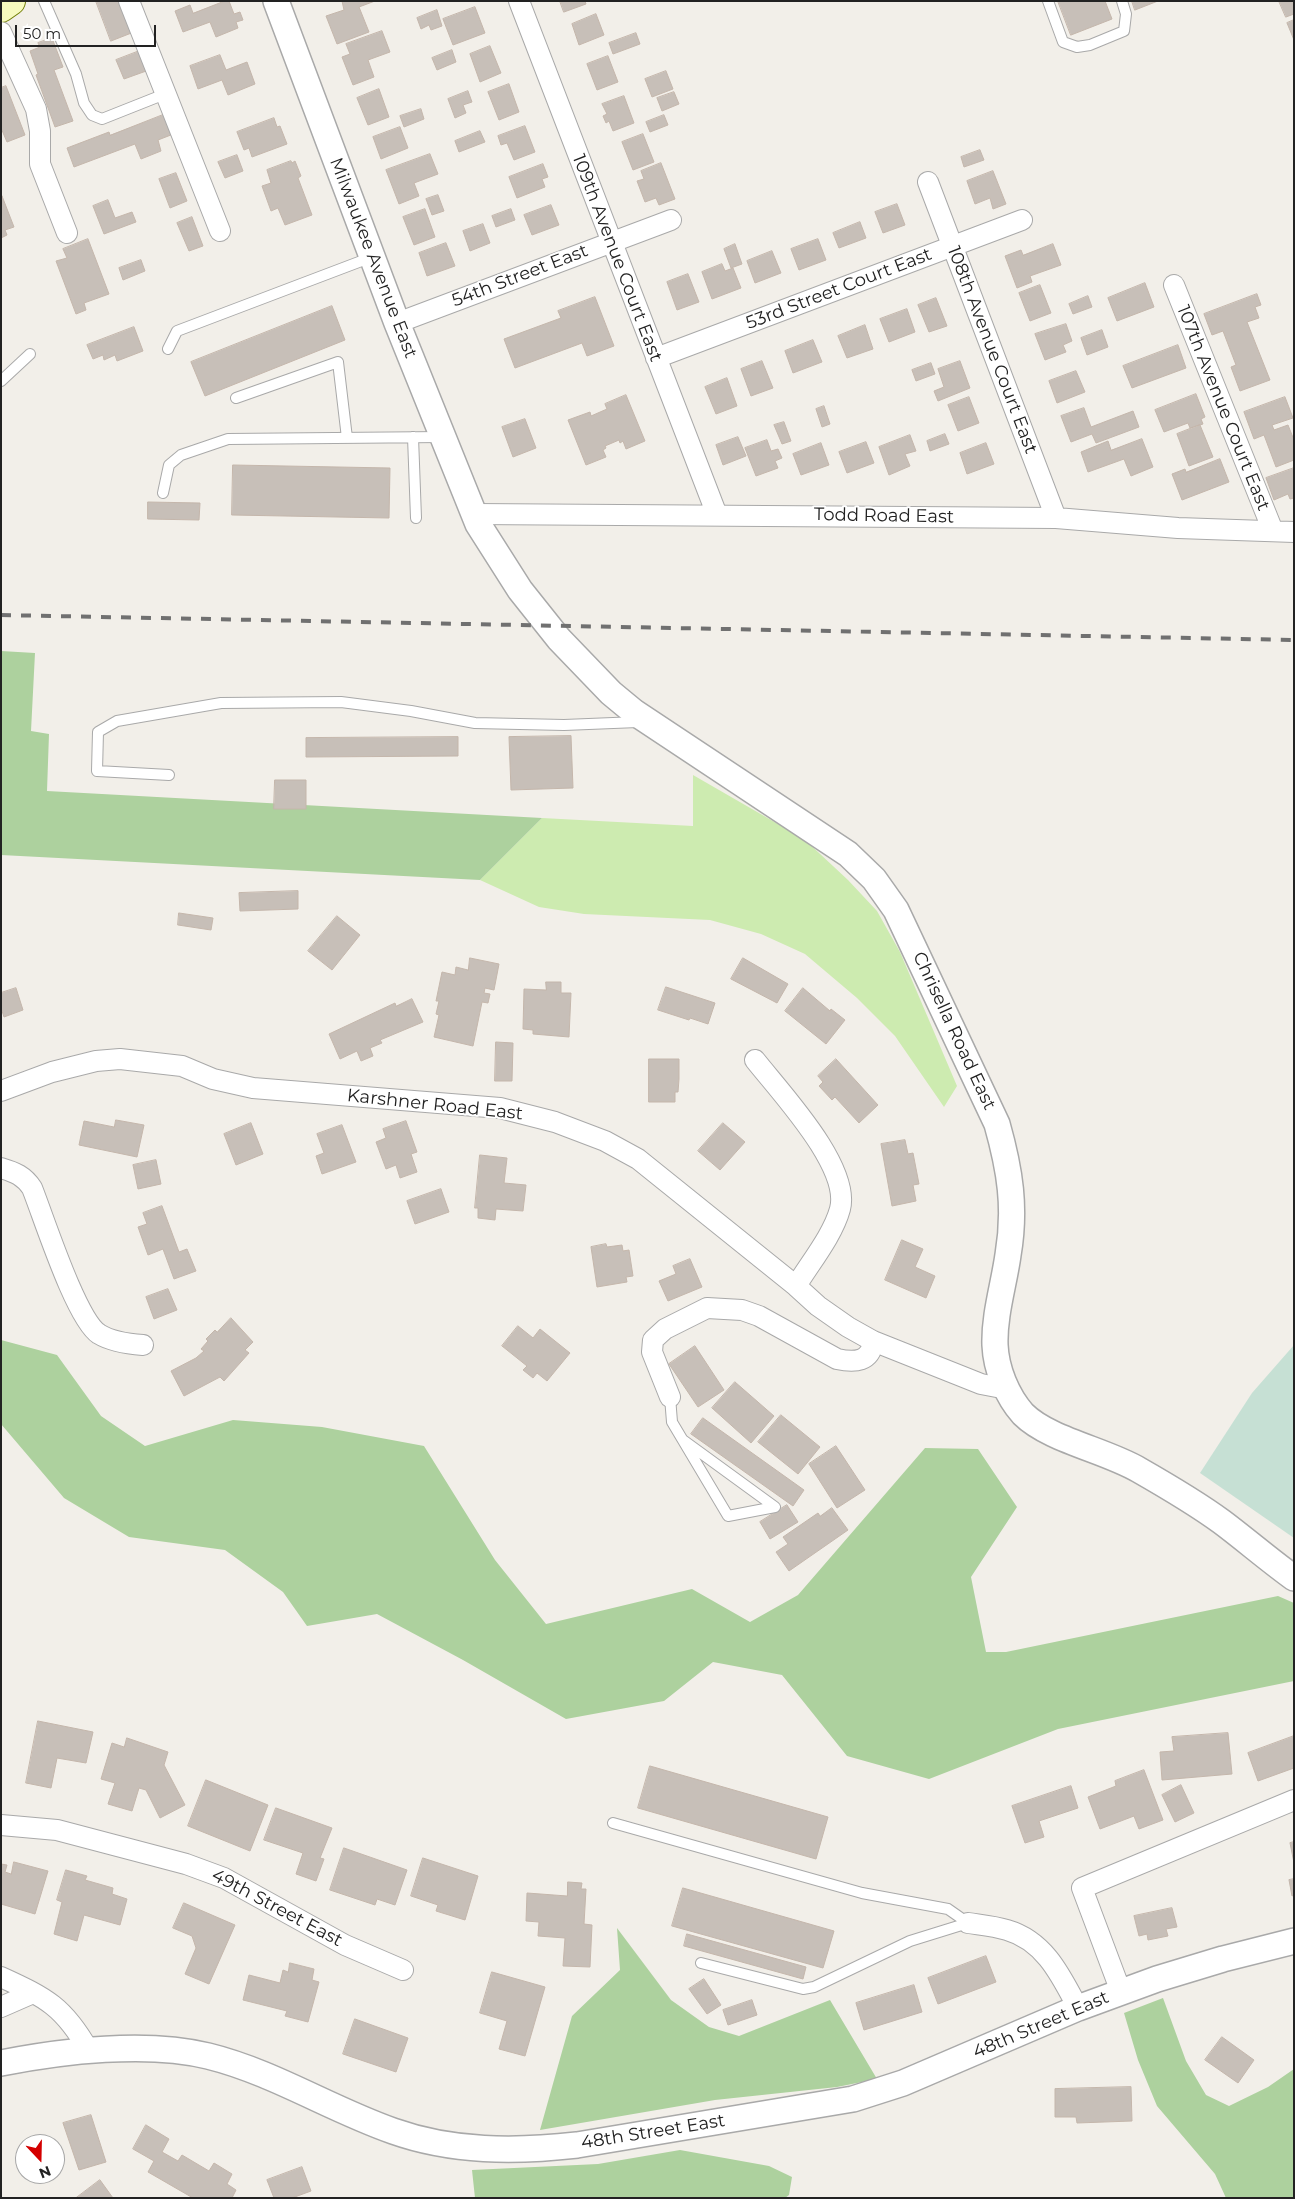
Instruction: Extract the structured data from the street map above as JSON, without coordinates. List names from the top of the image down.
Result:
{
  "streets": {
    "street": [
      "Milwaukee Avenue East",
      "109th Avenue Court East",
      "54th Street East",
      "53rd Street Court East",
      "108th Avenue Court East",
      "107th Avenue Court East",
      "Todd Road East",
      "Chrisella Road East",
      "Karshner Road East",
      "49th Street East",
      "48th Street East"
    ]
  },
  "crossings": [
    ["Milwaukee Avenue East", "54th Street East"],
    ["Milwaukee Avenue East", "Todd Road East"],
    ["Milwaukee Avenue East", "Chrisella Road East"],
    ["109th Avenue Court East", "54th Street East"],
    ["109th Avenue Court East", "53rd Street Court East"],
    ["109th Avenue Court East", "Todd Road East"],
    ["53rd Street Court East", "108th Avenue Court East"],
    ["108th Avenue Court East", "Todd Road East"],
    ["107th Avenue Court East", "Todd Road East"],
    ["Todd Road East", "Chrisella Road East"],
    ["Chrisella Road East", "Karshner Road East"]
  ],
  "scale_bar": "50 m",
  "north": "bottom"
}
